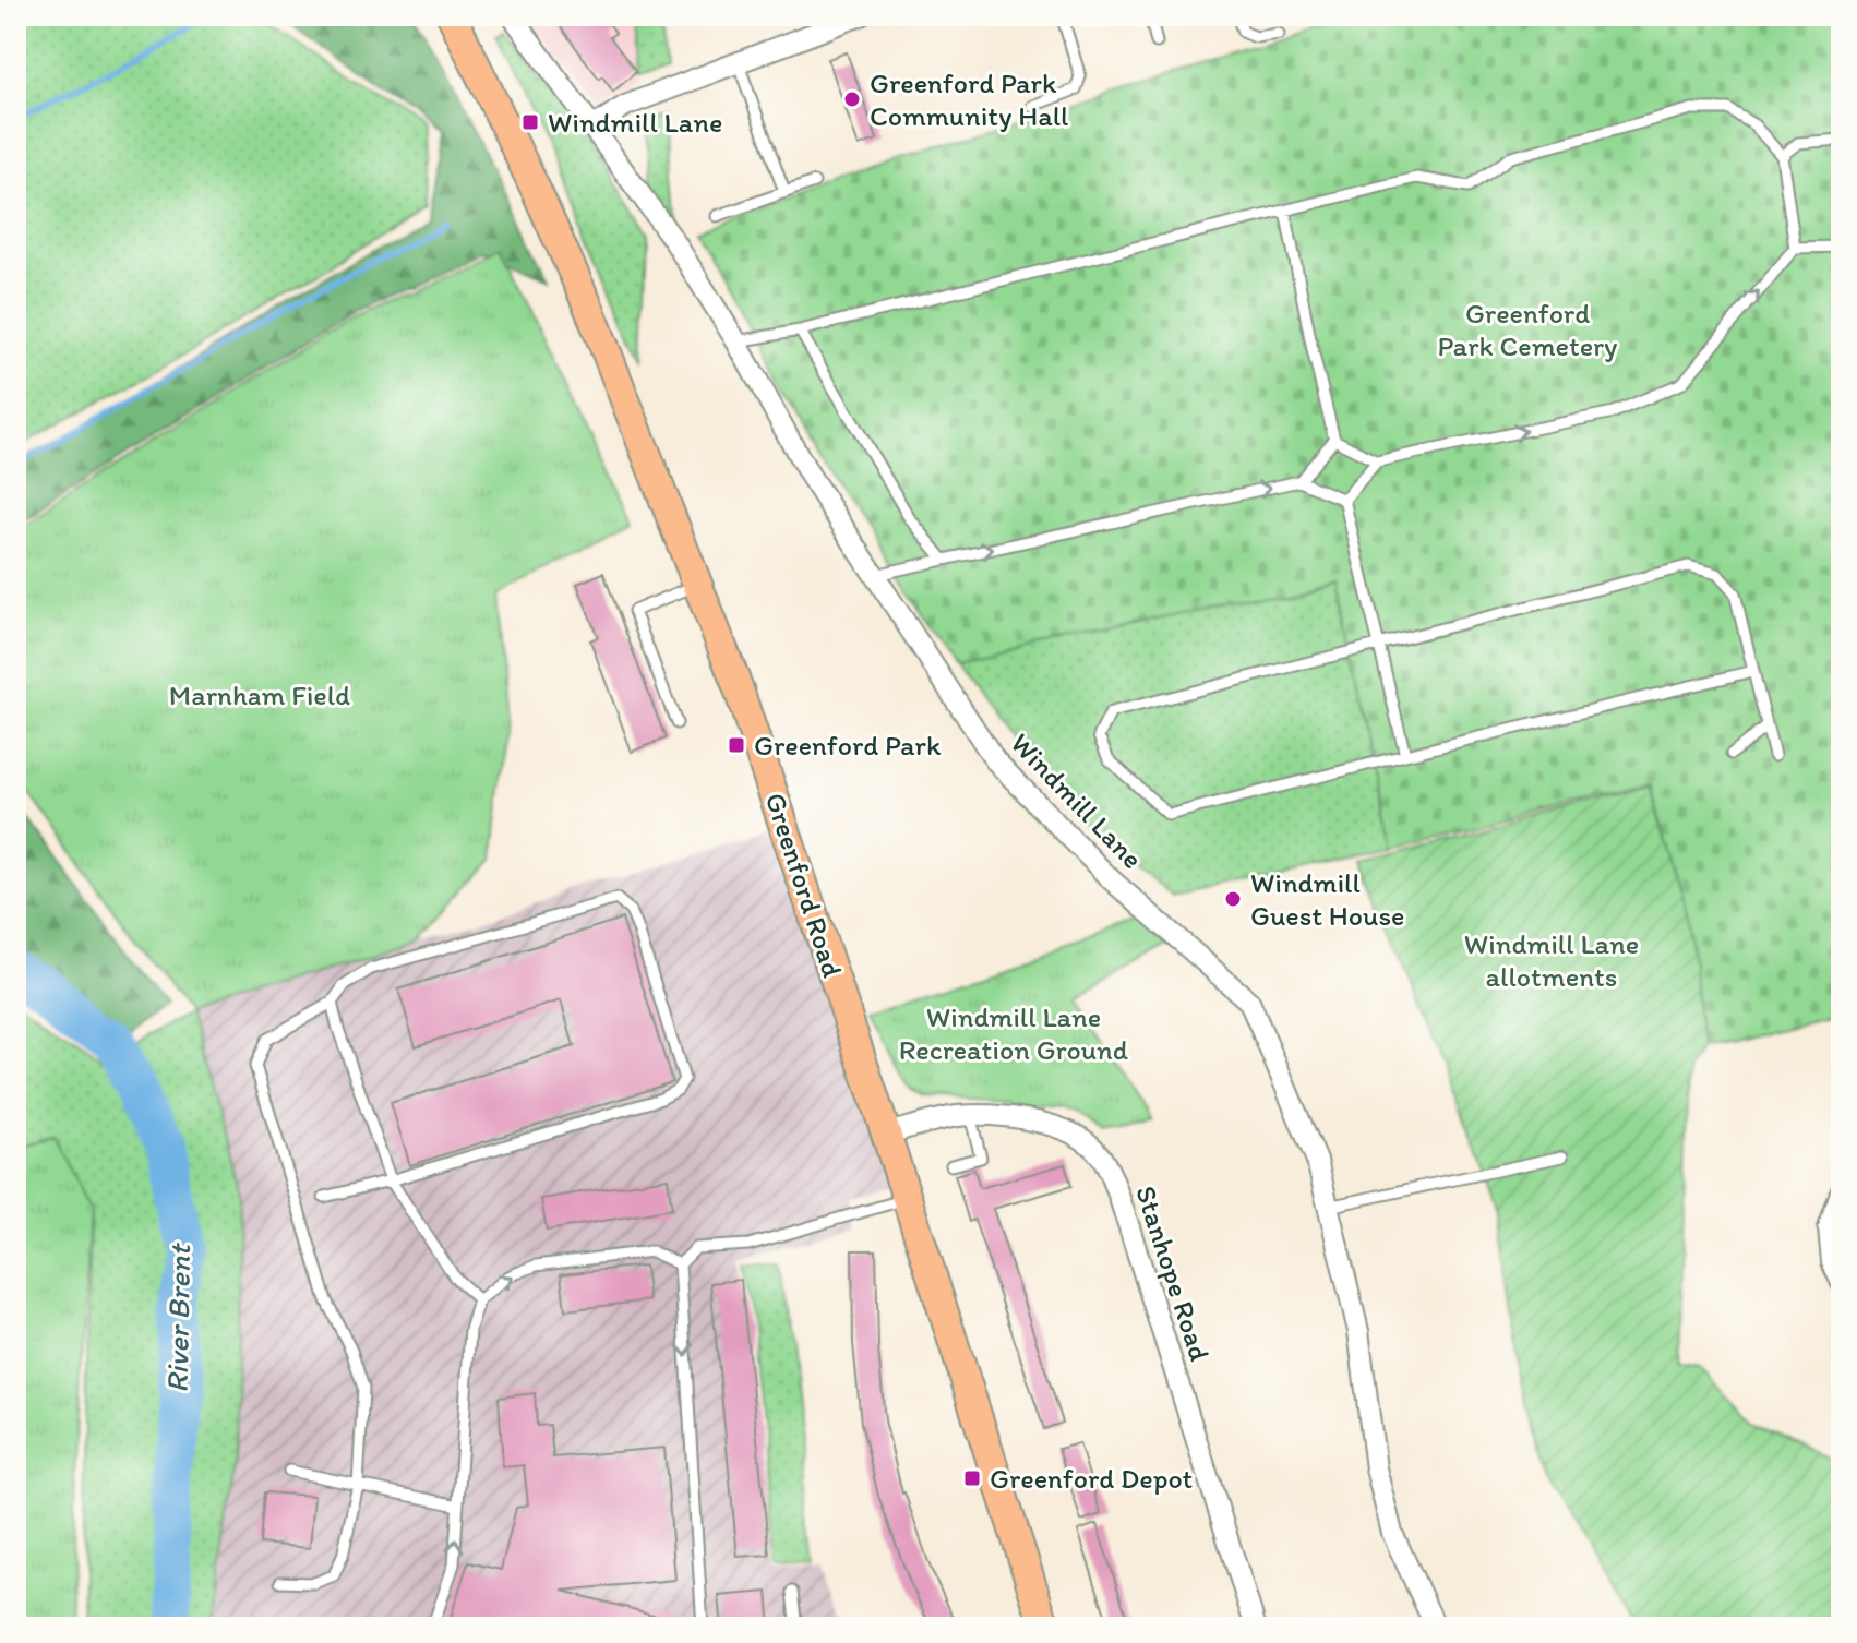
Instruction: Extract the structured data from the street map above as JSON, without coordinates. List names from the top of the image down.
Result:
{
  "streets": {
    "main road": ["Greenford Road"],
    "street": ["Windmill Lane", "Stanhope Road"]
  },
  "crossings": [
    ["Greenford Road", "Stanhope Road"]
  ],
  "water": ["River Brent"],
  "parks": [
    "Greenford Park Cemetery",
    "Marnham Field",
    "Windmill Lane allotments",
    "Windmill Lane Recreation Ground"
  ],
  "places": {
    "other": ["Greenford Park Community Hall", "Windmill Guest House"],
    "transit": ["Windmill Lane", "Greenford Park", "Greenford Depot"]
  }
}
